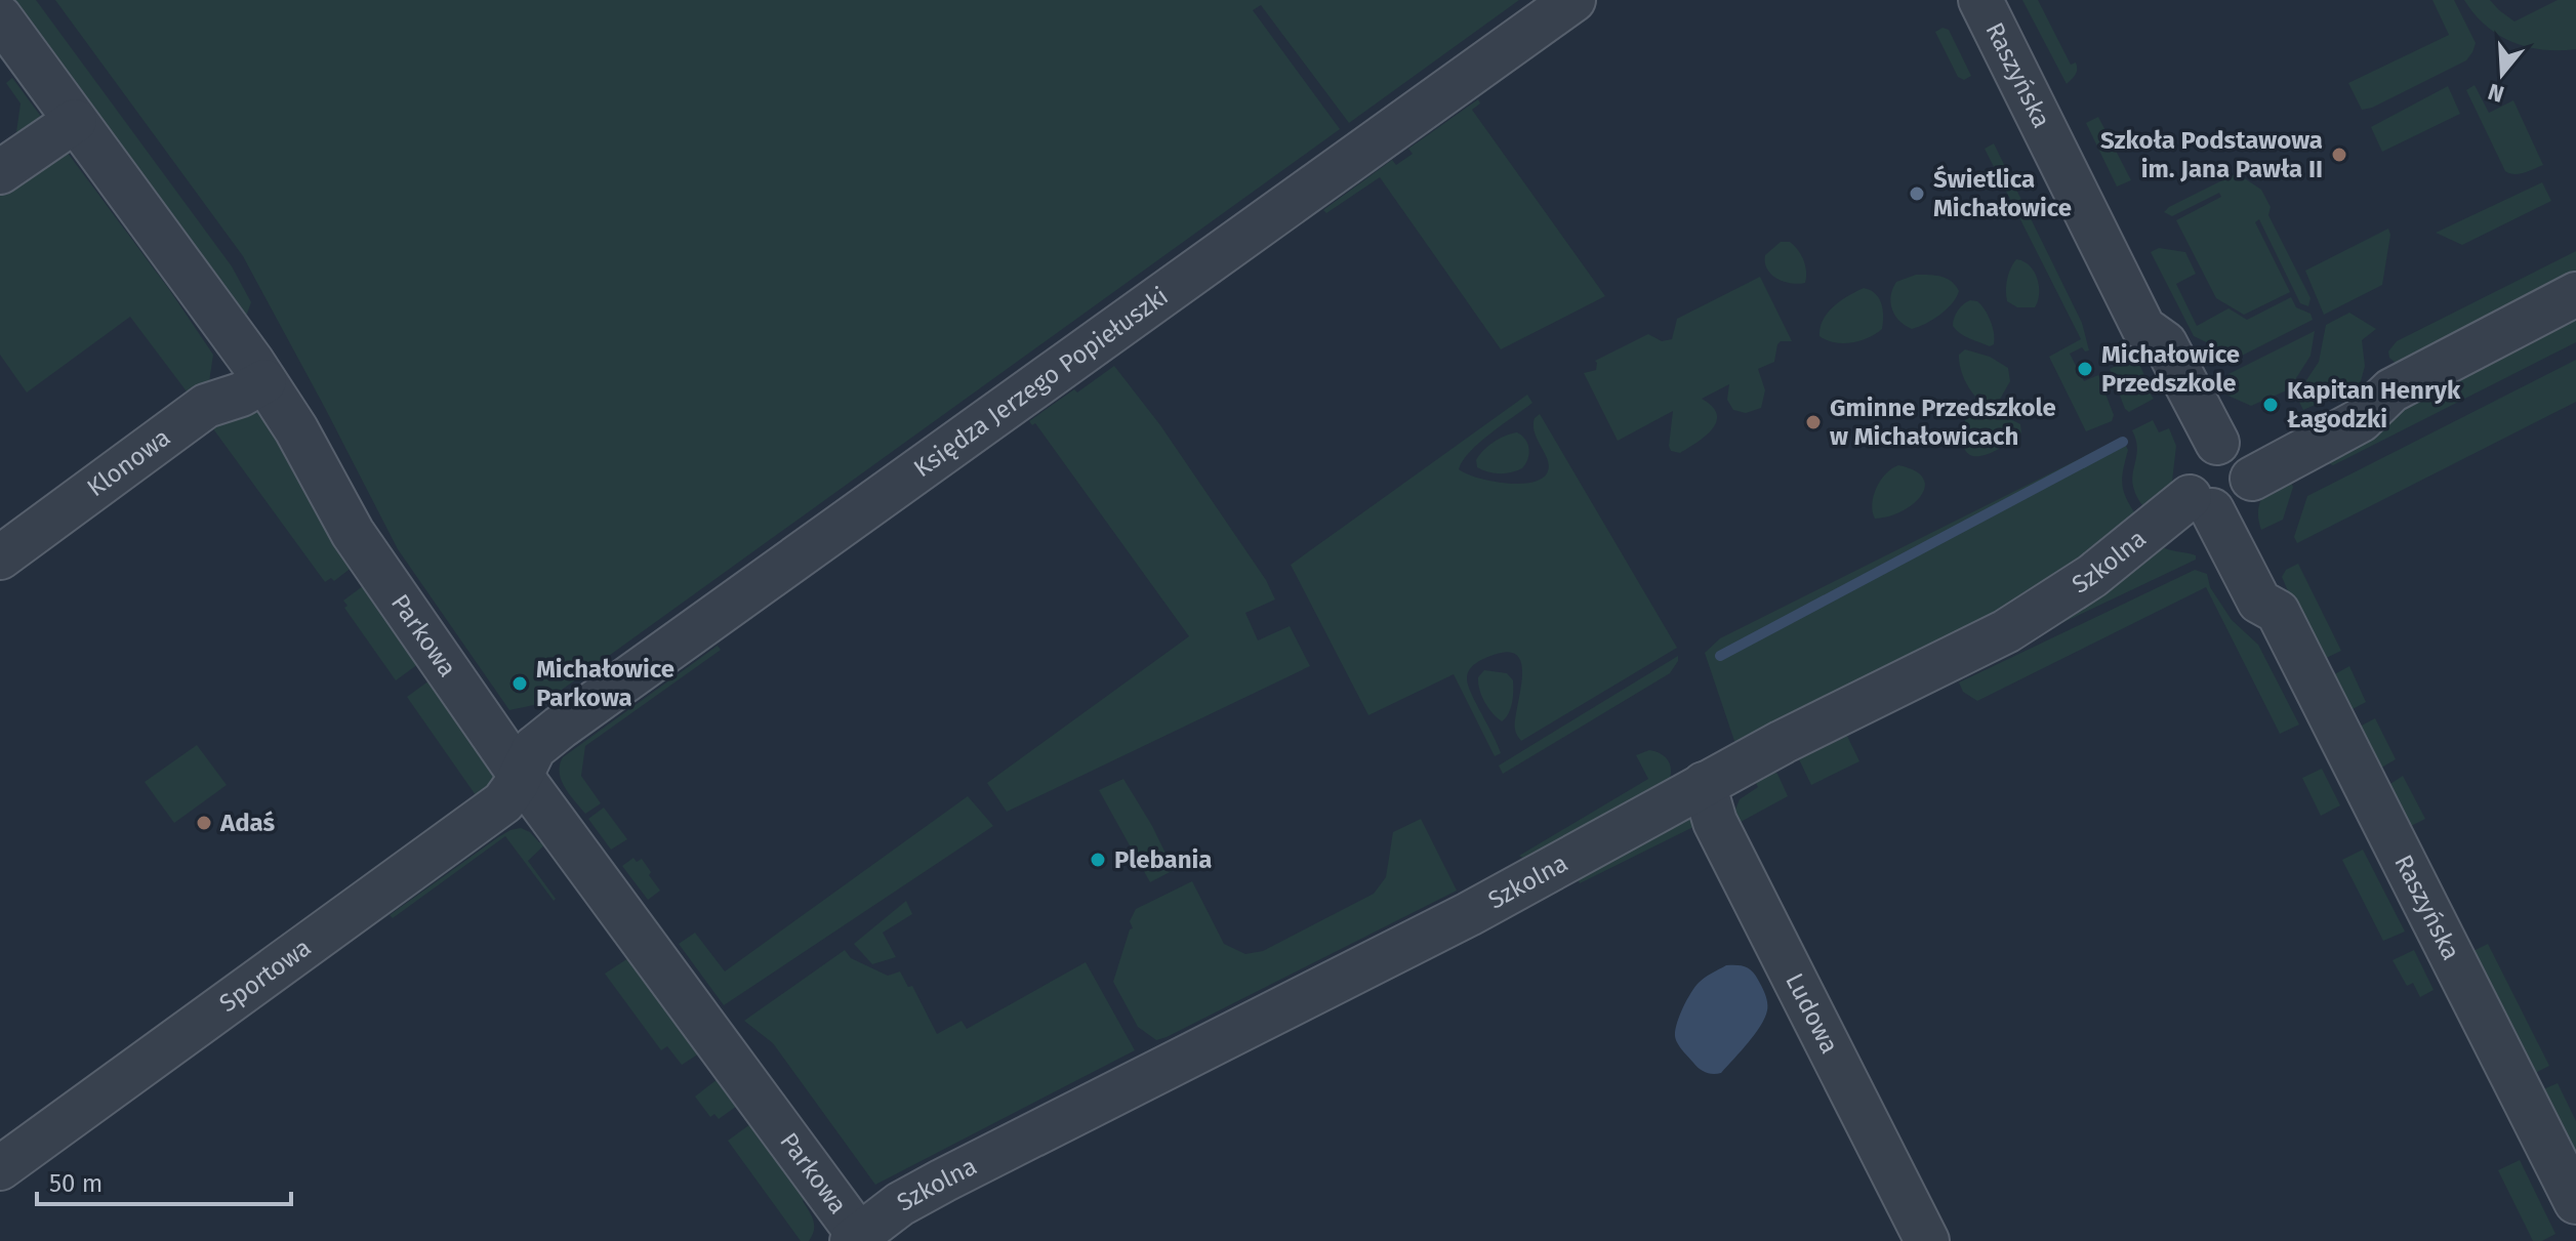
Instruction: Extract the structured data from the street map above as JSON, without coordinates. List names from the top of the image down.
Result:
{
  "streets": {
    "street": [
      "Raszyńska",
      "Księdza Jerzego Popiełuszki",
      "Klonowa",
      "Szkolna",
      "Parkowa",
      "Sportowa",
      "Ludowa"
    ]
  },
  "crossings": [
    ["Raszyńska", "Szkolna"],
    ["Księdza Jerzego Popiełuszki", "Parkowa"],
    ["Księdza Jerzego Popiełuszki", "Sportowa"],
    ["Klonowa", "Parkowa"],
    ["Szkolna", "Parkowa"],
    ["Szkolna", "Ludowa"],
    ["Parkowa", "Sportowa"]
  ],
  "places": [
    "Szkoła Podstawowa im. Jana Pawła II",
    "Świetlica Michałowice",
    "Michałowice Przedszkole",
    "Kapitan Henryk Łagodzki",
    "Gminne Przedszkole w Michałowicach",
    "Michałowice Parkowa",
    "Adaś",
    "Plebania"
  ],
  "scale_bar": "50 m",
  "north": "bottom"
}
